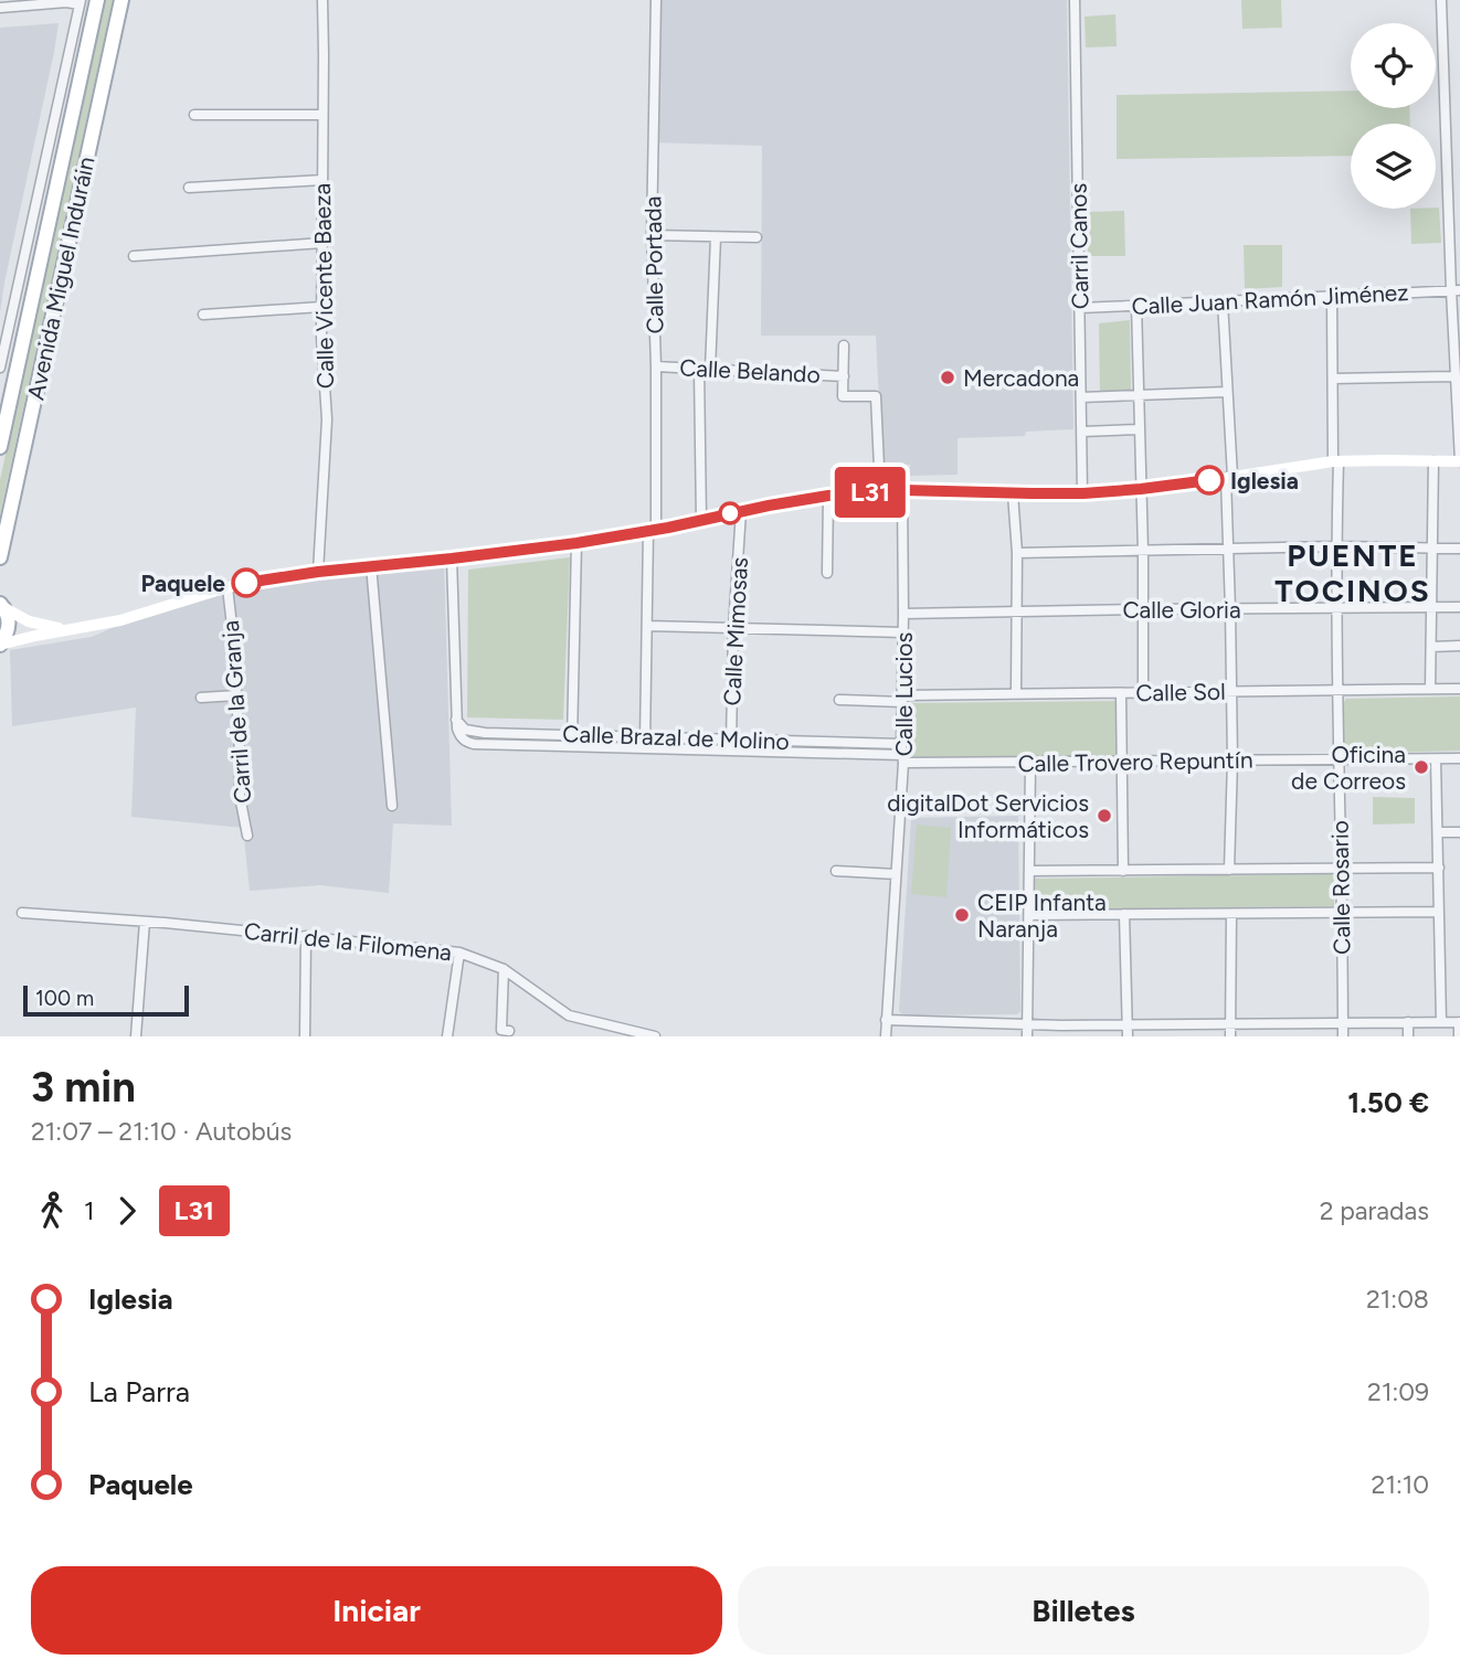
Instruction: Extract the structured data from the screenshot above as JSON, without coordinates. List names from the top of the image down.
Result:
{
  "streets": {
    "main road": ["Avenida Miguel Induráin"],
    "street": [
      "Carril Canos",
      "Calle Portada",
      "Calle Vicente Baeza",
      "Calle Juan Ramón Jiménez",
      "Calle Belando",
      "Calle Gloria",
      "Calle Mimosas",
      "Calle Sol",
      "Calle Lucios",
      "Carril de la Granja",
      "Calle Brazal de Molino",
      "Calle Trovero Repuntín",
      "Calle Rosario",
      "Carril de la Filomena"
    ]
  },
  "crossings": [
    ["Carril Canos", "Calle Juan Ramón Jiménez"],
    ["Calle Portada", "Calle Belando"],
    ["Calle Portada", "Calle Brazal de Molino"],
    ["Calle Portada", "Calle Trovero Repuntín"],
    ["Calle Juan Ramón Jiménez", "Calle Rosario"],
    ["Calle Gloria", "Calle Lucios"],
    ["Calle Gloria", "Calle Rosario"],
    ["Calle Mimosas", "Calle Brazal de Molino"],
    ["Calle Mimosas", "Calle Trovero Repuntín"],
    ["Calle Sol", "Calle Lucios"],
    ["Calle Sol", "Calle Rosario"],
    ["Calle Lucios", "Calle Brazal de Molino"],
    ["Calle Lucios", "Calle Trovero Repuntín"],
    ["Calle Brazal de Molino", "Calle Trovero Repuntín"],
    ["Calle Trovero Repuntín", "Calle Rosario"]
  ],
  "districts": ["PUENTE TOCINOS"],
  "places": [
    "Mercadona",
    "Iglesia",
    "Paquele",
    "Oficina de Correos",
    "digitalDot Servicios Informáticos",
    "CEIP Infanta Naranja"
  ],
  "lines": ["bus line L31"],
  "scale_bar": "100 m",
  "page": {
    "on_map": "L31",
    "scale": "100 m",
    "heading": ["3 min", "21:07 – 21:10 · Autobús", "1.50 €"],
    "legs": ["1", "L31", "2 paradas"],
    "list": [
      {
        "name": "Iglesia",
        "value": "21:08"
      },
      {
        "name": "La Parra",
        "value": "21:09"
      },
      {
        "name": "Paquele",
        "value": "21:10"
      }
    ],
    "buttons": ["Iniciar", "Billetes"]
  }
}
